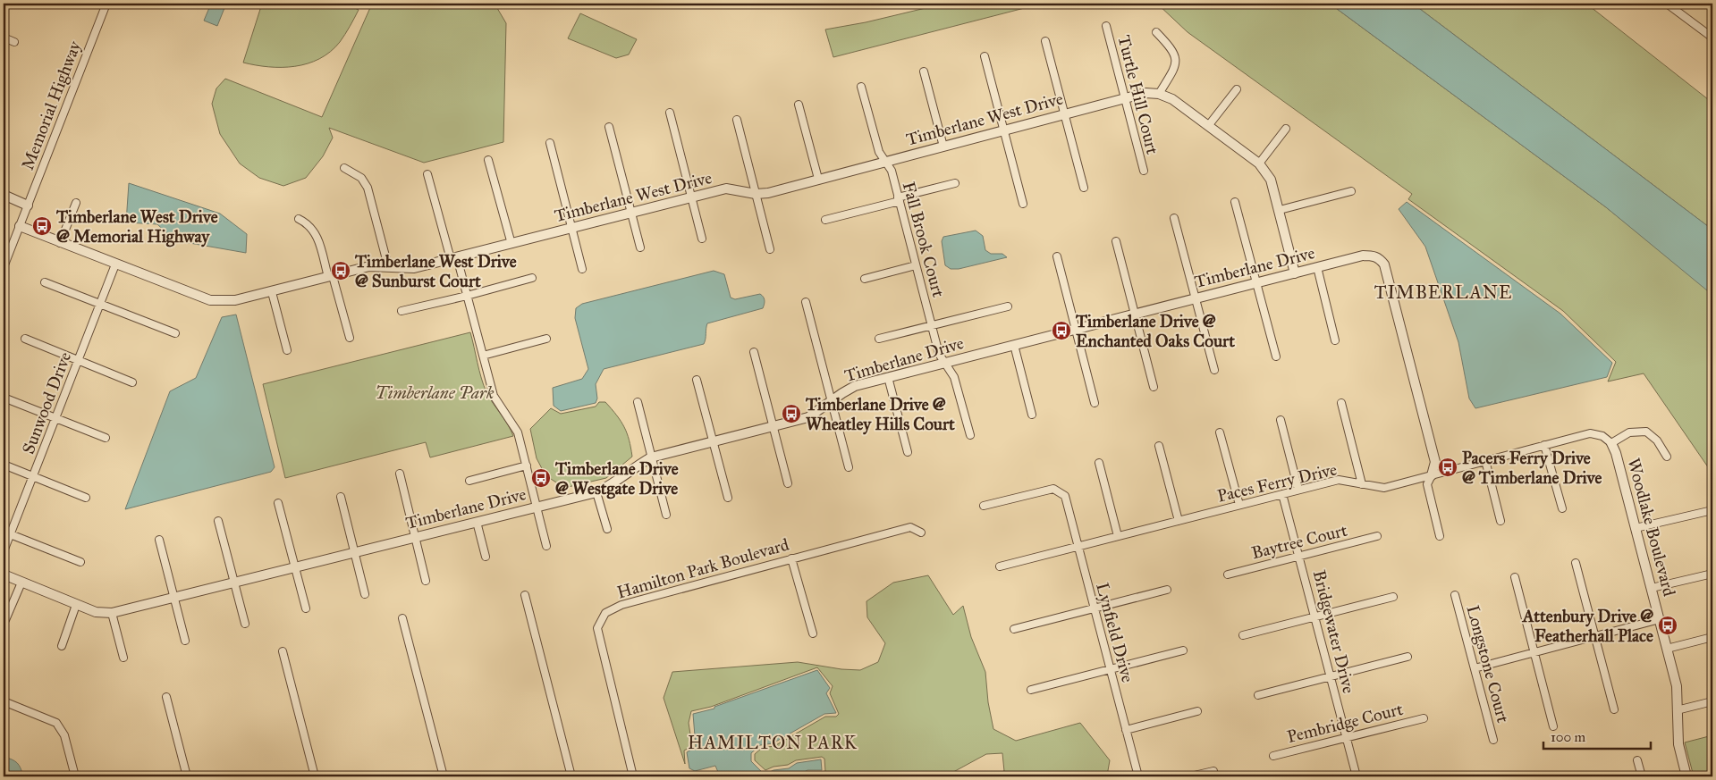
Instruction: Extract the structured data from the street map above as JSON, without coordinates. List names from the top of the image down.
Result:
{
  "streets": {
    "street": [
      "Turtle Hill Court",
      "Memorial Highway",
      "Timberlane West Drive",
      "Fall Brook Court",
      "Timberlane Drive",
      "Sunwood Drive",
      "Paces Ferry Drive",
      "Woodlake Boulevard",
      "Baytree Court",
      "Hamilton Park Boulevard",
      "Bridgewater Drive",
      "Lynfield Drive",
      "Longstone Court",
      "Pembridge Court"
    ]
  },
  "crossings": [
    ["Turtle Hill Court", "Timberlane West Drive"],
    ["Memorial Highway", "Timberlane West Drive"],
    ["Timberlane West Drive", "Fall Brook Court"],
    ["Timberlane West Drive", "Sunwood Drive"],
    ["Fall Brook Court", "Timberlane Drive"],
    ["Timberlane Drive", "Paces Ferry Drive"],
    ["Paces Ferry Drive", "Woodlake Boulevard"],
    ["Paces Ferry Drive", "Bridgewater Drive"],
    ["Paces Ferry Drive", "Lynfield Drive"],
    ["Baytree Court", "Bridgewater Drive"],
    ["Bridgewater Drive", "Pembridge Court"]
  ],
  "districts": ["TIMBERLANE", "HAMILTON PARK"],
  "parks": ["Timberlane Park"],
  "places": {
    "bus stop": [
      "Timberlane West Drive @ Memorial Highway",
      "Timberlane West Drive @ Sunburst Court",
      "Timberlane Drive @ Enchanted Oaks Court",
      "Timberlane Drive @ Wheatley Hills Court",
      "Pacers Ferry Drive @ Timberlane Drive",
      "Timberlane Drive @ Westgate Drive",
      "Attenbury Drive @ Featherhall Place"
    ]
  },
  "scale_bar": "100 m"
}
